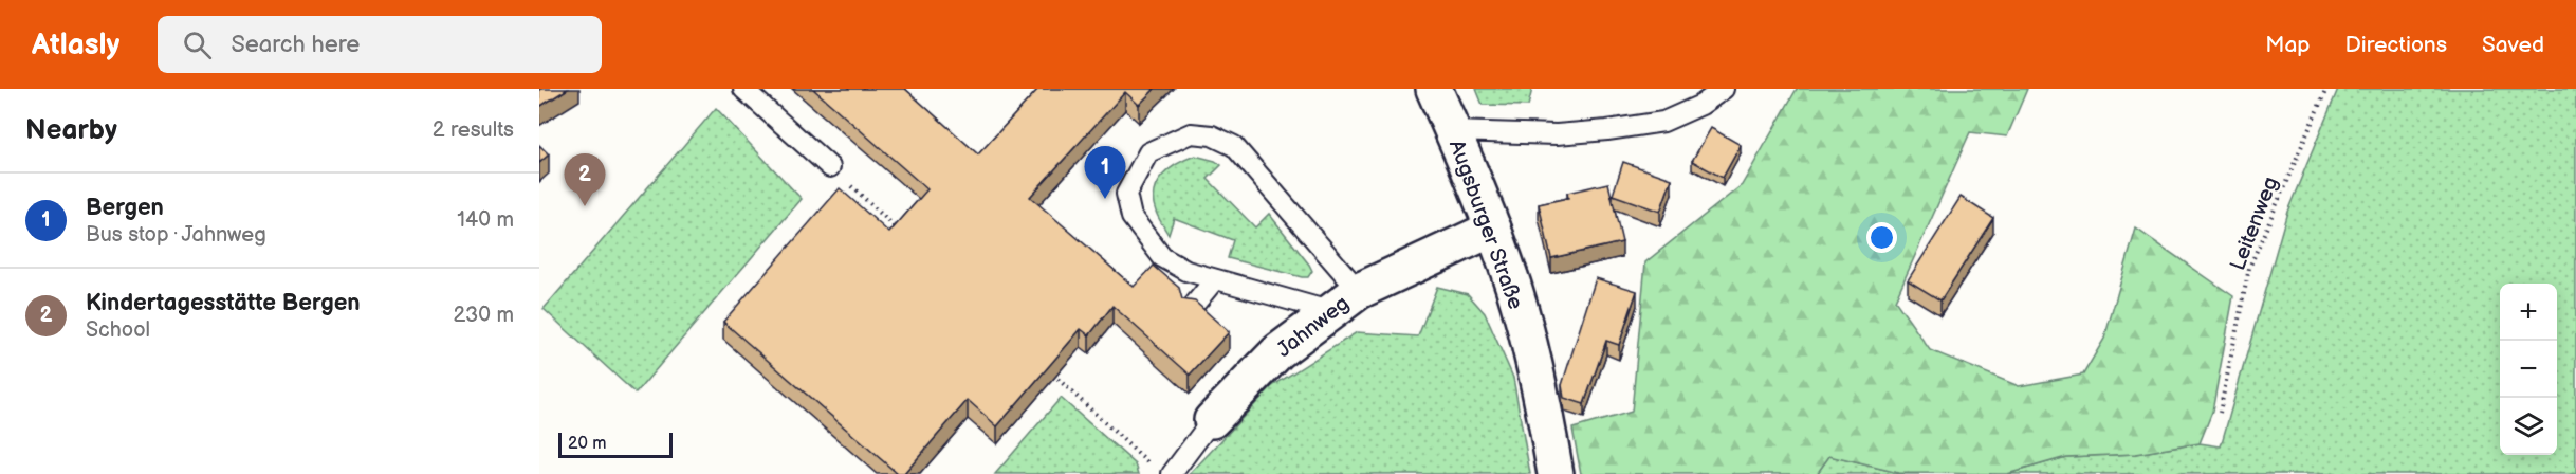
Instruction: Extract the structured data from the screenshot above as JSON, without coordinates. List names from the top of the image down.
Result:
{
  "streets": {
    "main road": ["Augsburger Straße", "Jahnweg"],
    "path": ["Leitenweg"]
  },
  "crossings": [
    ["Augsburger Straße", "Jahnweg"]
  ],
  "scale_bar": "20 m",
  "page": {
    "header": "Atlasly",
    "search": "Search here",
    "nav": ["Map", "Directions", "Saved"],
    "heading": ["Nearby", "2 results"],
    "pins": ["1", "2"],
    "list": [
      {
        "mark": "1",
        "name": "Bergen",
        "note": "Bus stop · Jahnweg",
        "value": "140 m"
      },
      {
        "mark": "2",
        "name": "Kindertagesstätte Bergen",
        "note": "School",
        "value": "230 m"
      }
    ],
    "map_buttons": ["+", "−"],
    "scale": "20 m"
  }
}
